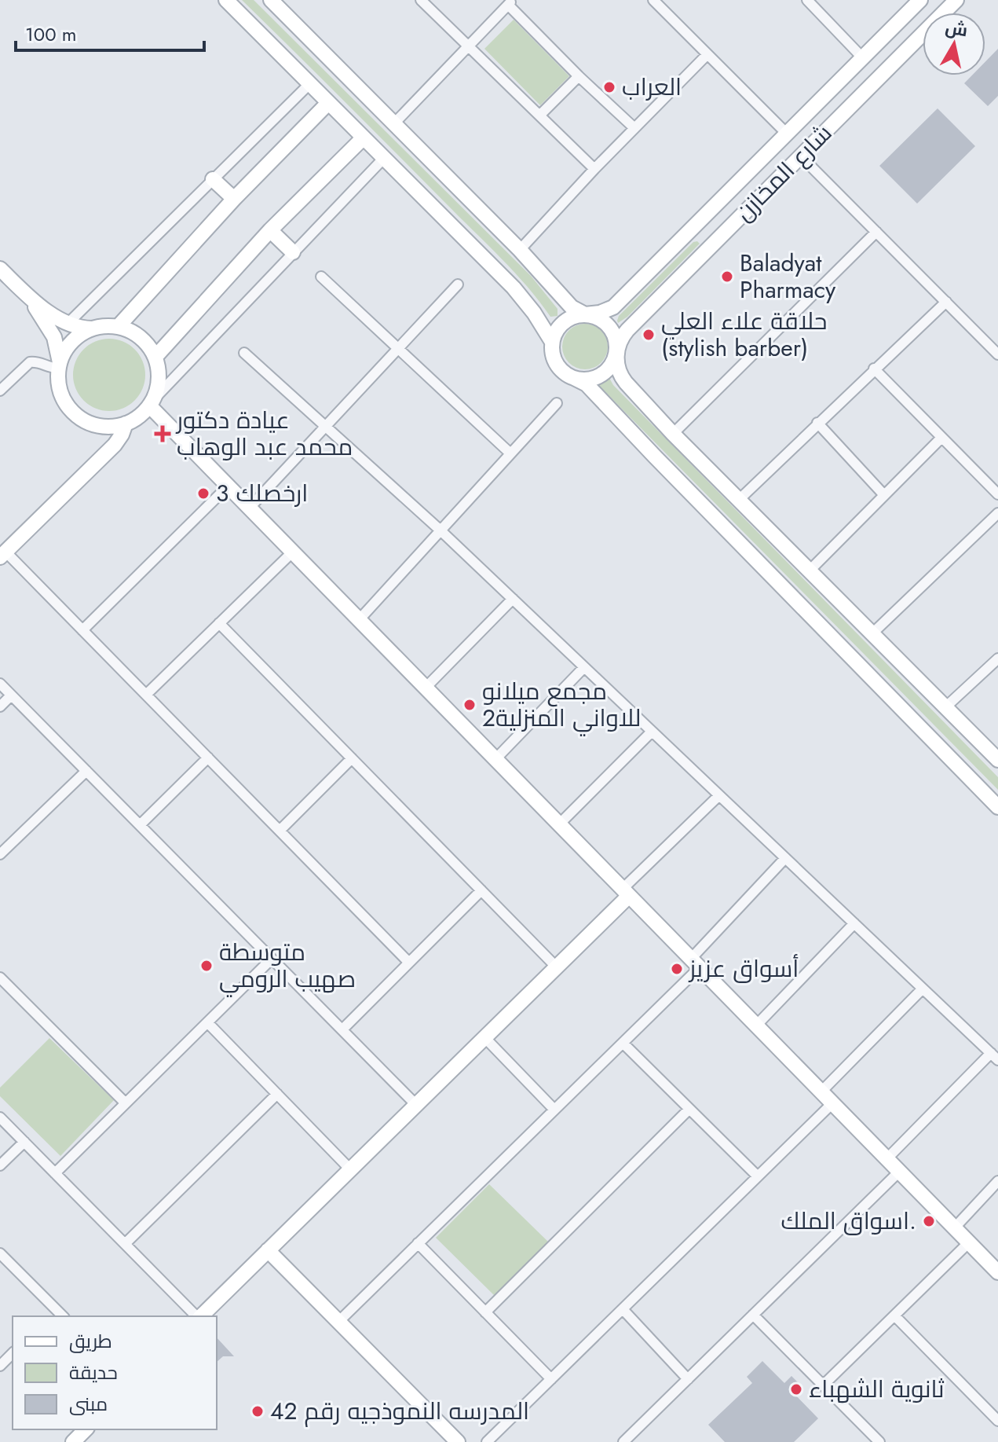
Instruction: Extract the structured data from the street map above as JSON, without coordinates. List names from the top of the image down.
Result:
{
  "streets": {
    "main road": ["شارع المخازن"]
  },
  "places": {
    "other": [
      "العراب",
      "Baladyat Pharmacy",
      "حلاقة علاء العلي (stylish barber)",
      "ارخصلك 3",
      "مجمع ميلانو للاواني المنزلية2",
      "متوسطة صهيب الرومي",
      "أسواق عزيز",
      "اسواق الملك.",
      "ثانوية الشهباء",
      "المدرسه النموذجيه رقم 42"
    ],
    "health": ["عيادة دكتور محمد عبد الوهاب"]
  },
  "legend": ["طريق", "حديقة", "مبنى"],
  "scale_bar": "100 m",
  "north": "top"
}
